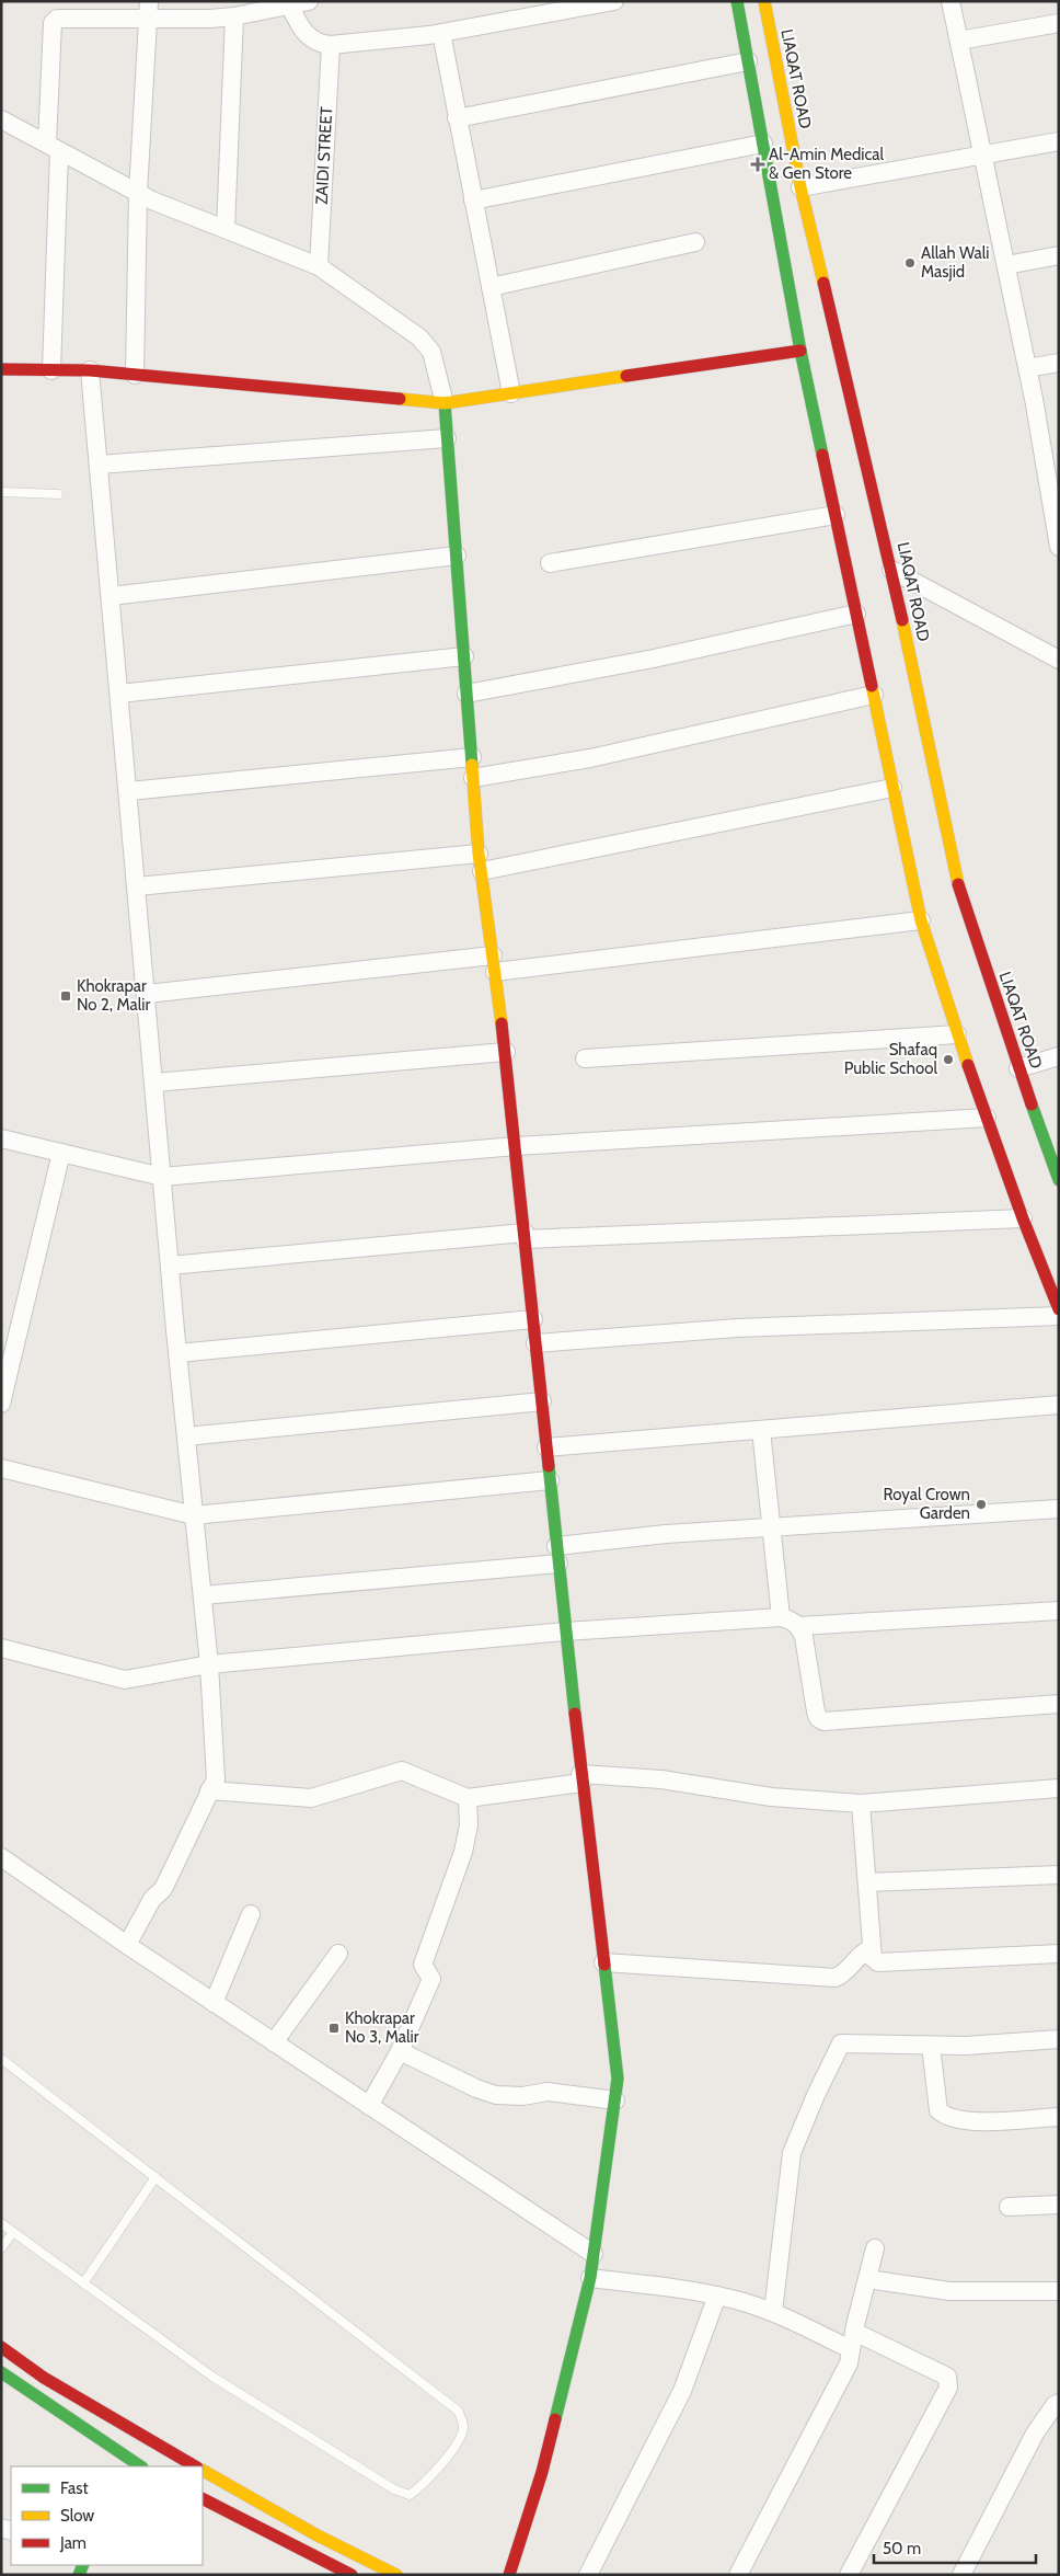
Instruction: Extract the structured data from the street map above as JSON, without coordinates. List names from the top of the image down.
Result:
{
  "streets": {
    "street": ["LIAQAT ROAD", "ZAIDI STREET"]
  },
  "places": {
    "health": ["Al-Amin Medical & Gen Store"],
    "other": ["Allah Wali Masjid", "Shafaq Public School", "Royal Crown Garden"],
    "transit": ["Khokrapar No 2, Malir", "Khokrapar No 3, Malir"]
  },
  "legend": ["Fast", "Slow", "Jam"],
  "scale_bar": "50 m"
}
